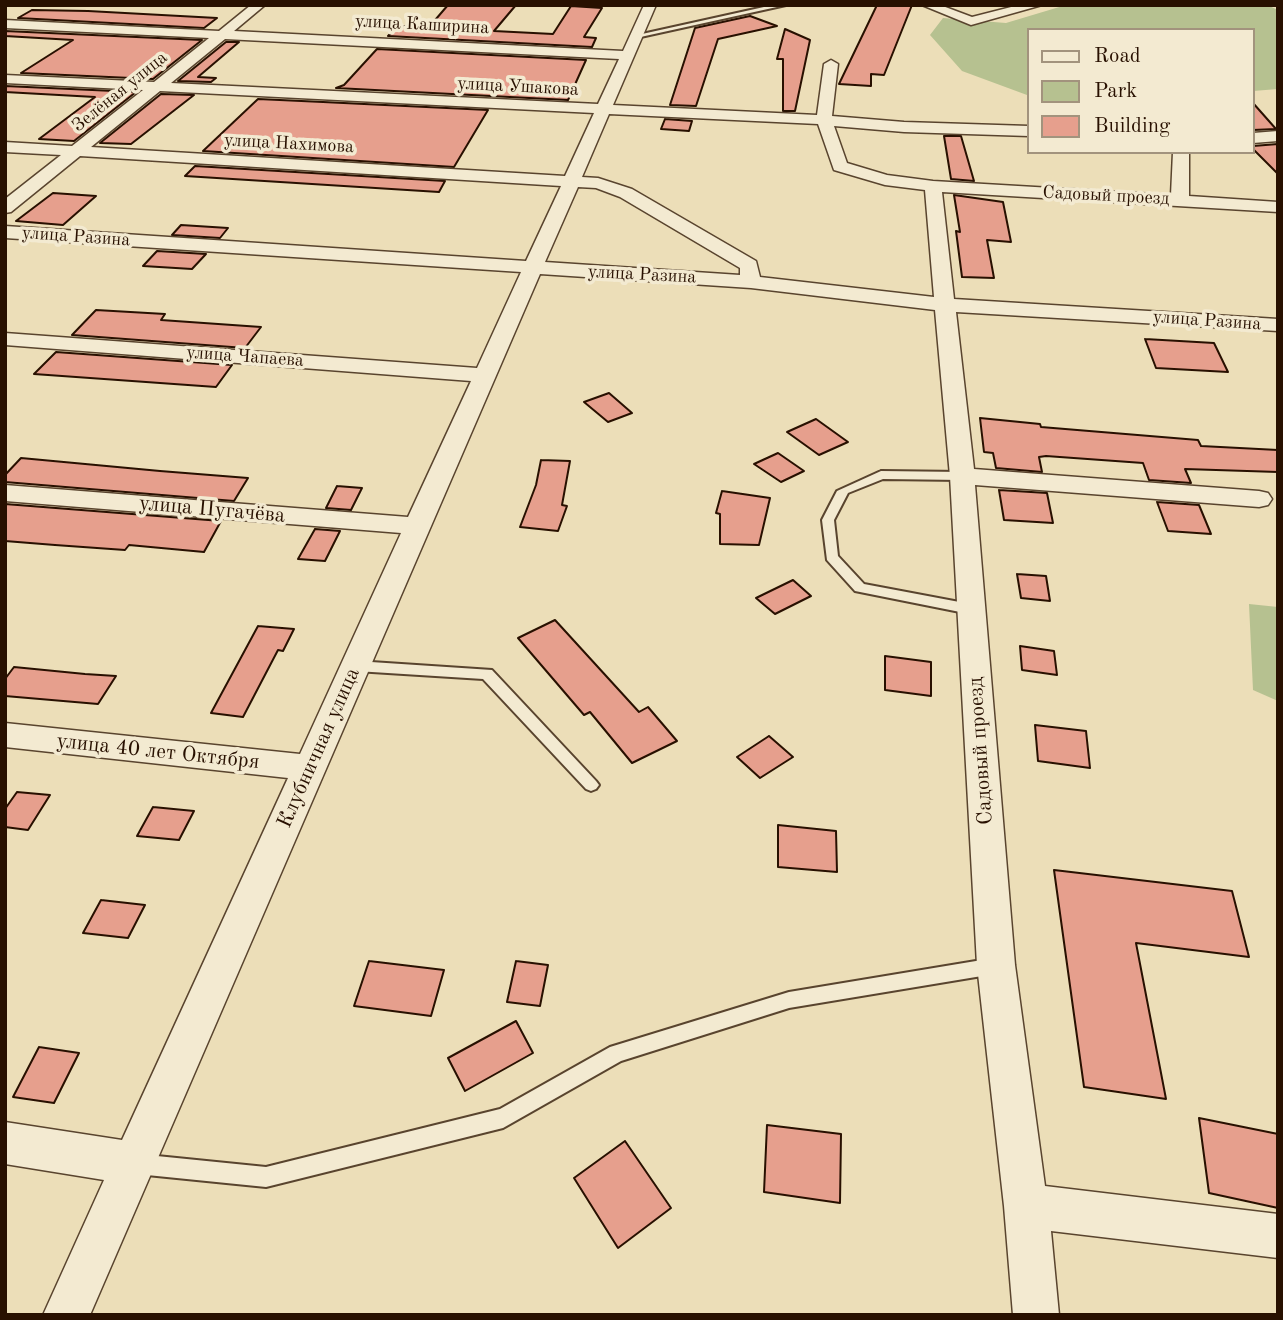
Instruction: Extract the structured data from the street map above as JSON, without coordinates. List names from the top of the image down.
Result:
{
  "streets": {
    "street": [
      "улица Каширина",
      "улица Ушакова",
      "Зелёная улица",
      "улица Нахимова",
      "Садовый проезд",
      "улица Разина",
      "улица Чапаева",
      "улица Пугачёва",
      "Клубничная улица",
      "улица 40 лет Октября"
    ]
  },
  "crossings": [
    ["улица Каширина", "Зелёная улица"],
    ["улица Каширина", "Клубничная улица"],
    ["улица Ушакова", "Зелёная улица"],
    ["улица Ушакова", "Садовый проезд"],
    ["улица Ушакова", "Клубничная улица"],
    ["Зелёная улица", "улица Нахимова"],
    ["улица Нахимова", "Клубничная улица"],
    ["Садовый проезд", "улица Разина"],
    ["улица Разина", "Клубничная улица"],
    ["улица Чапаева", "Клубничная улица"],
    ["улица Пугачёва", "Клубничная улица"],
    ["Клубничная улица", "улица 40 лет Октября"]
  ],
  "legend": ["Road", "Park", "Building"]
}
